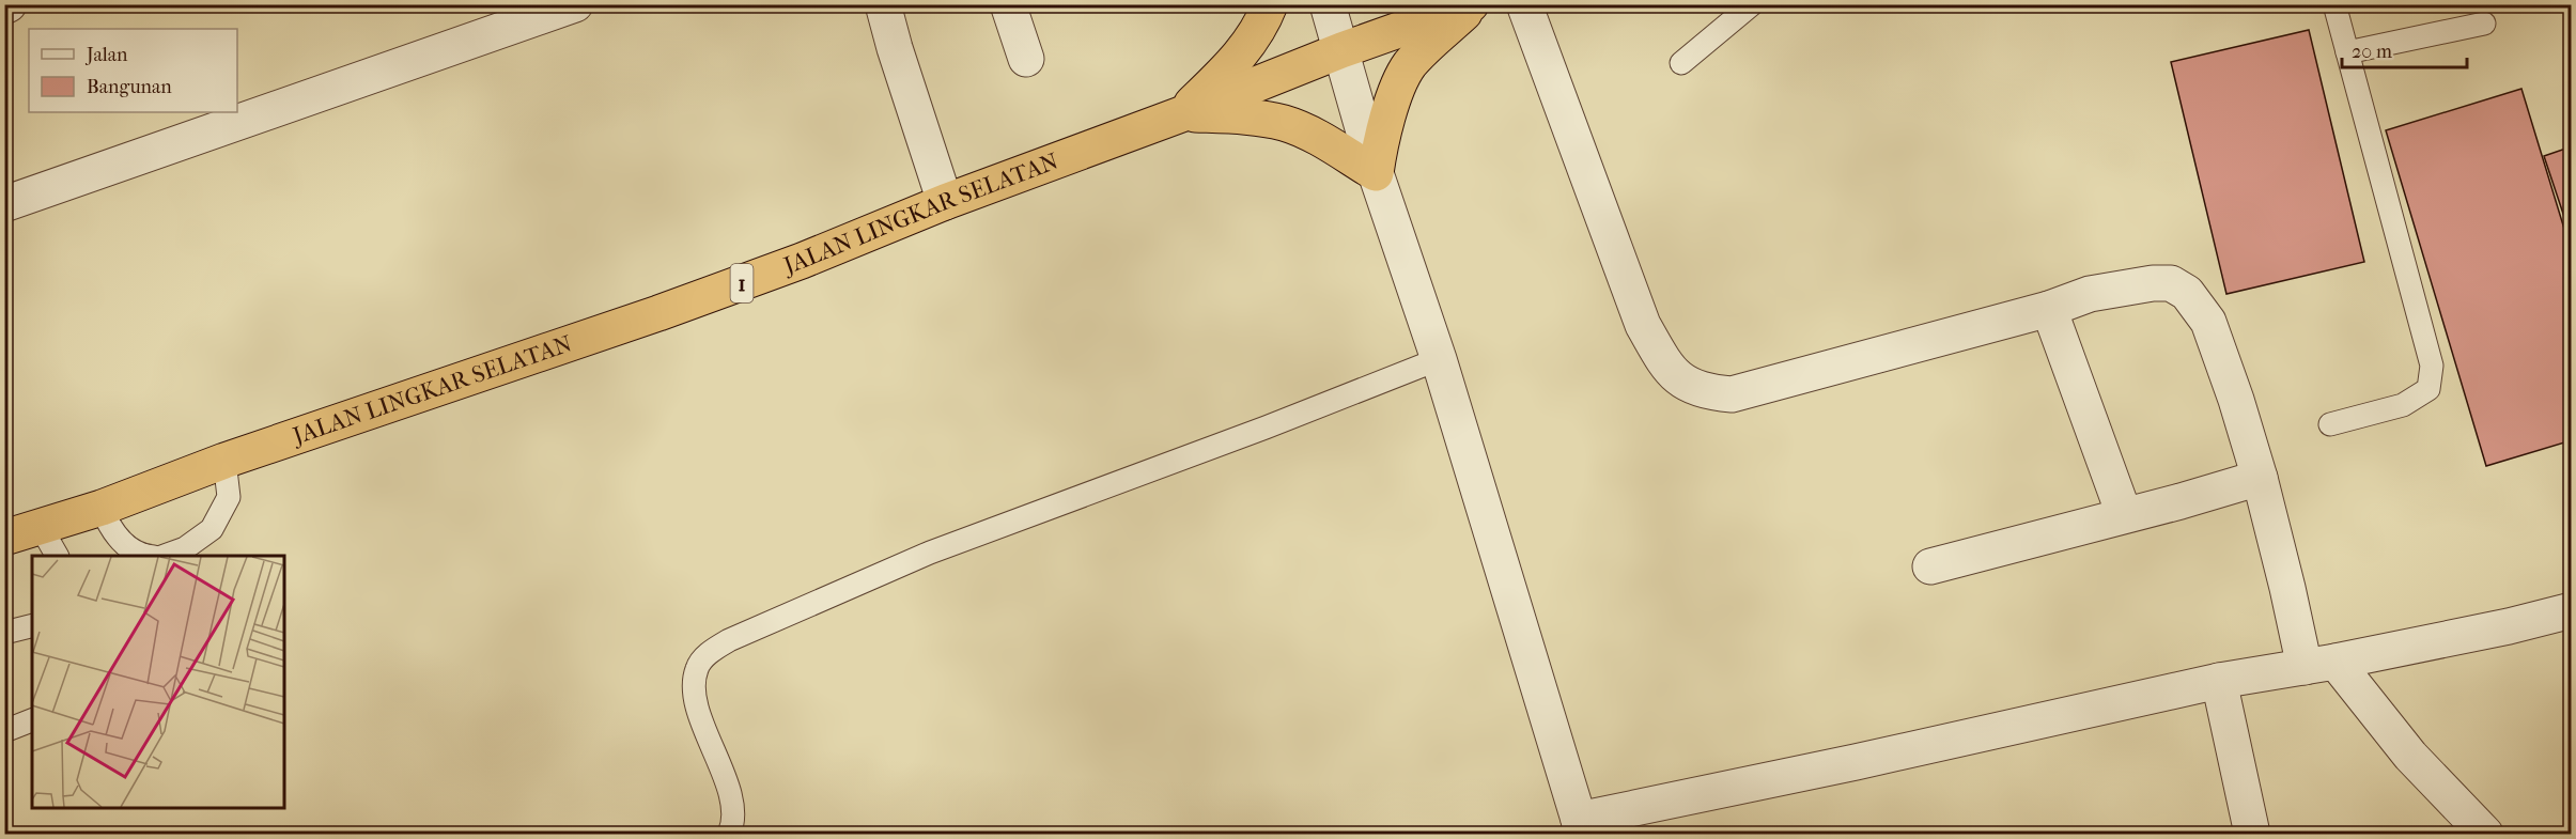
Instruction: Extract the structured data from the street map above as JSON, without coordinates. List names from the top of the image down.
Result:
{
  "streets": {
    "highway": ["JALAN LINGKAR SELATAN", "1"]
  },
  "legend": ["Jalan", "Bangunan"],
  "scale_bar": "20 m"
}
